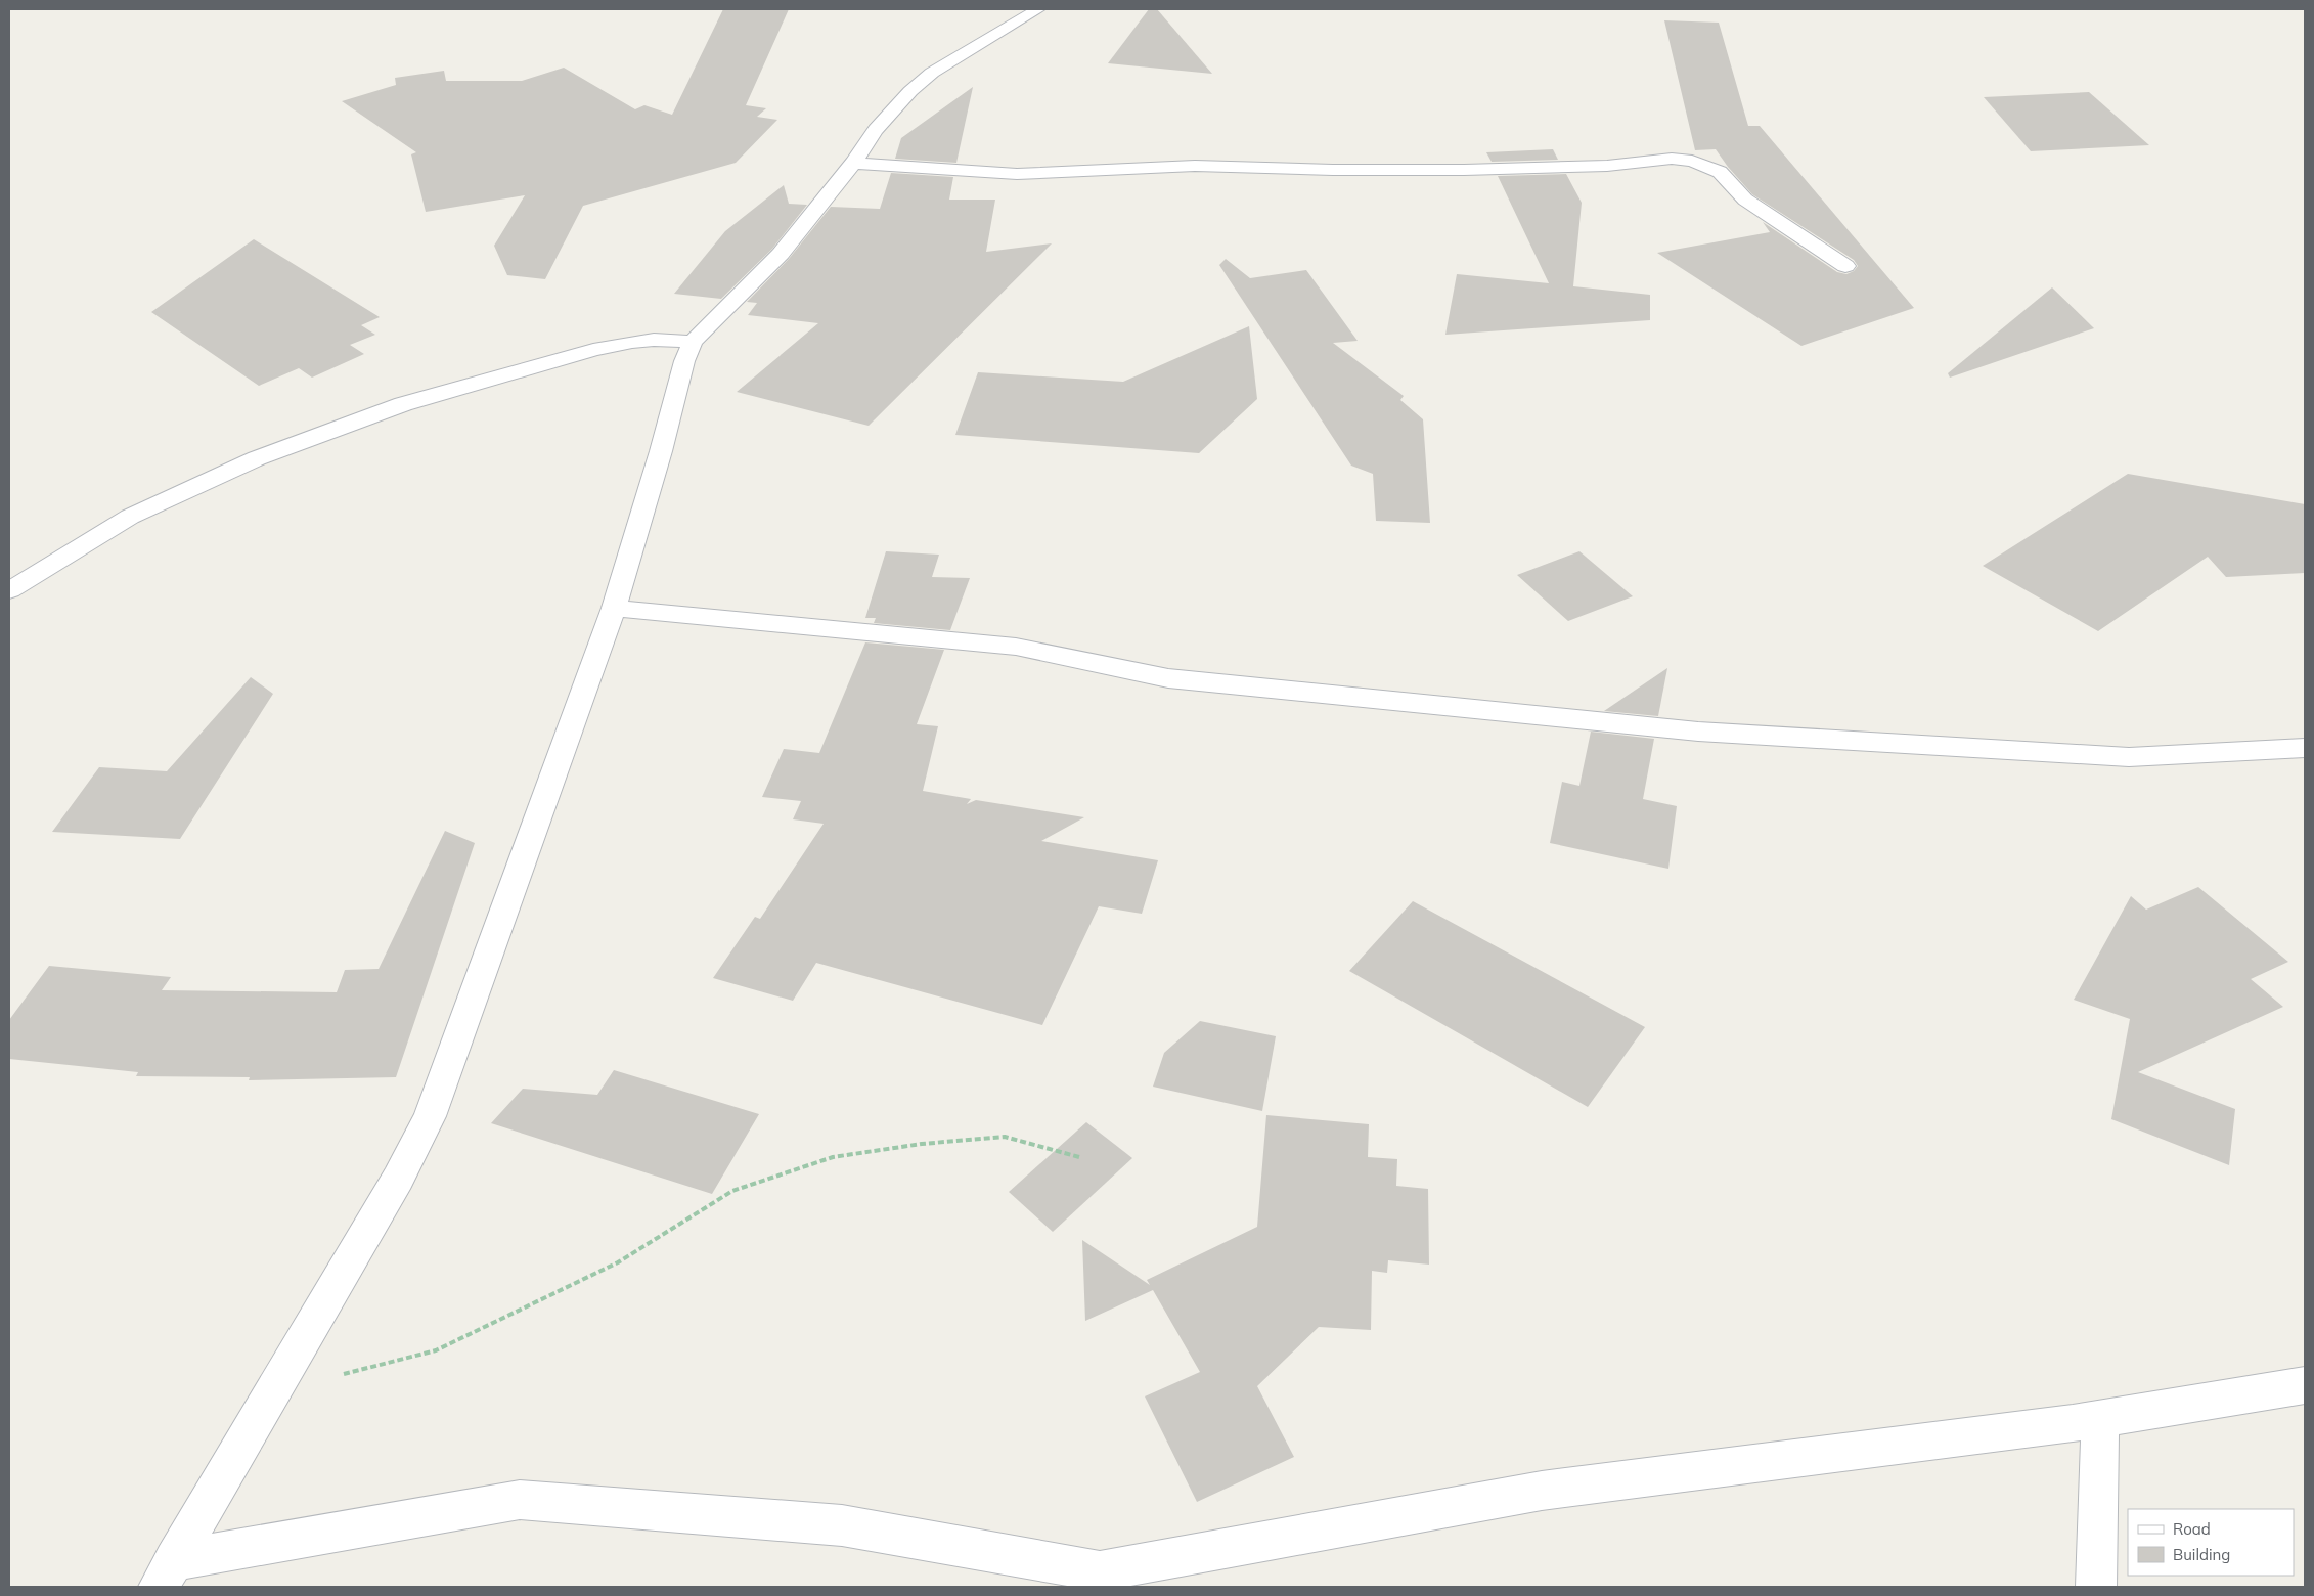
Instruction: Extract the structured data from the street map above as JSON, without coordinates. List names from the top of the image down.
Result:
{
  "legend": ["Road", "Building"]
}
